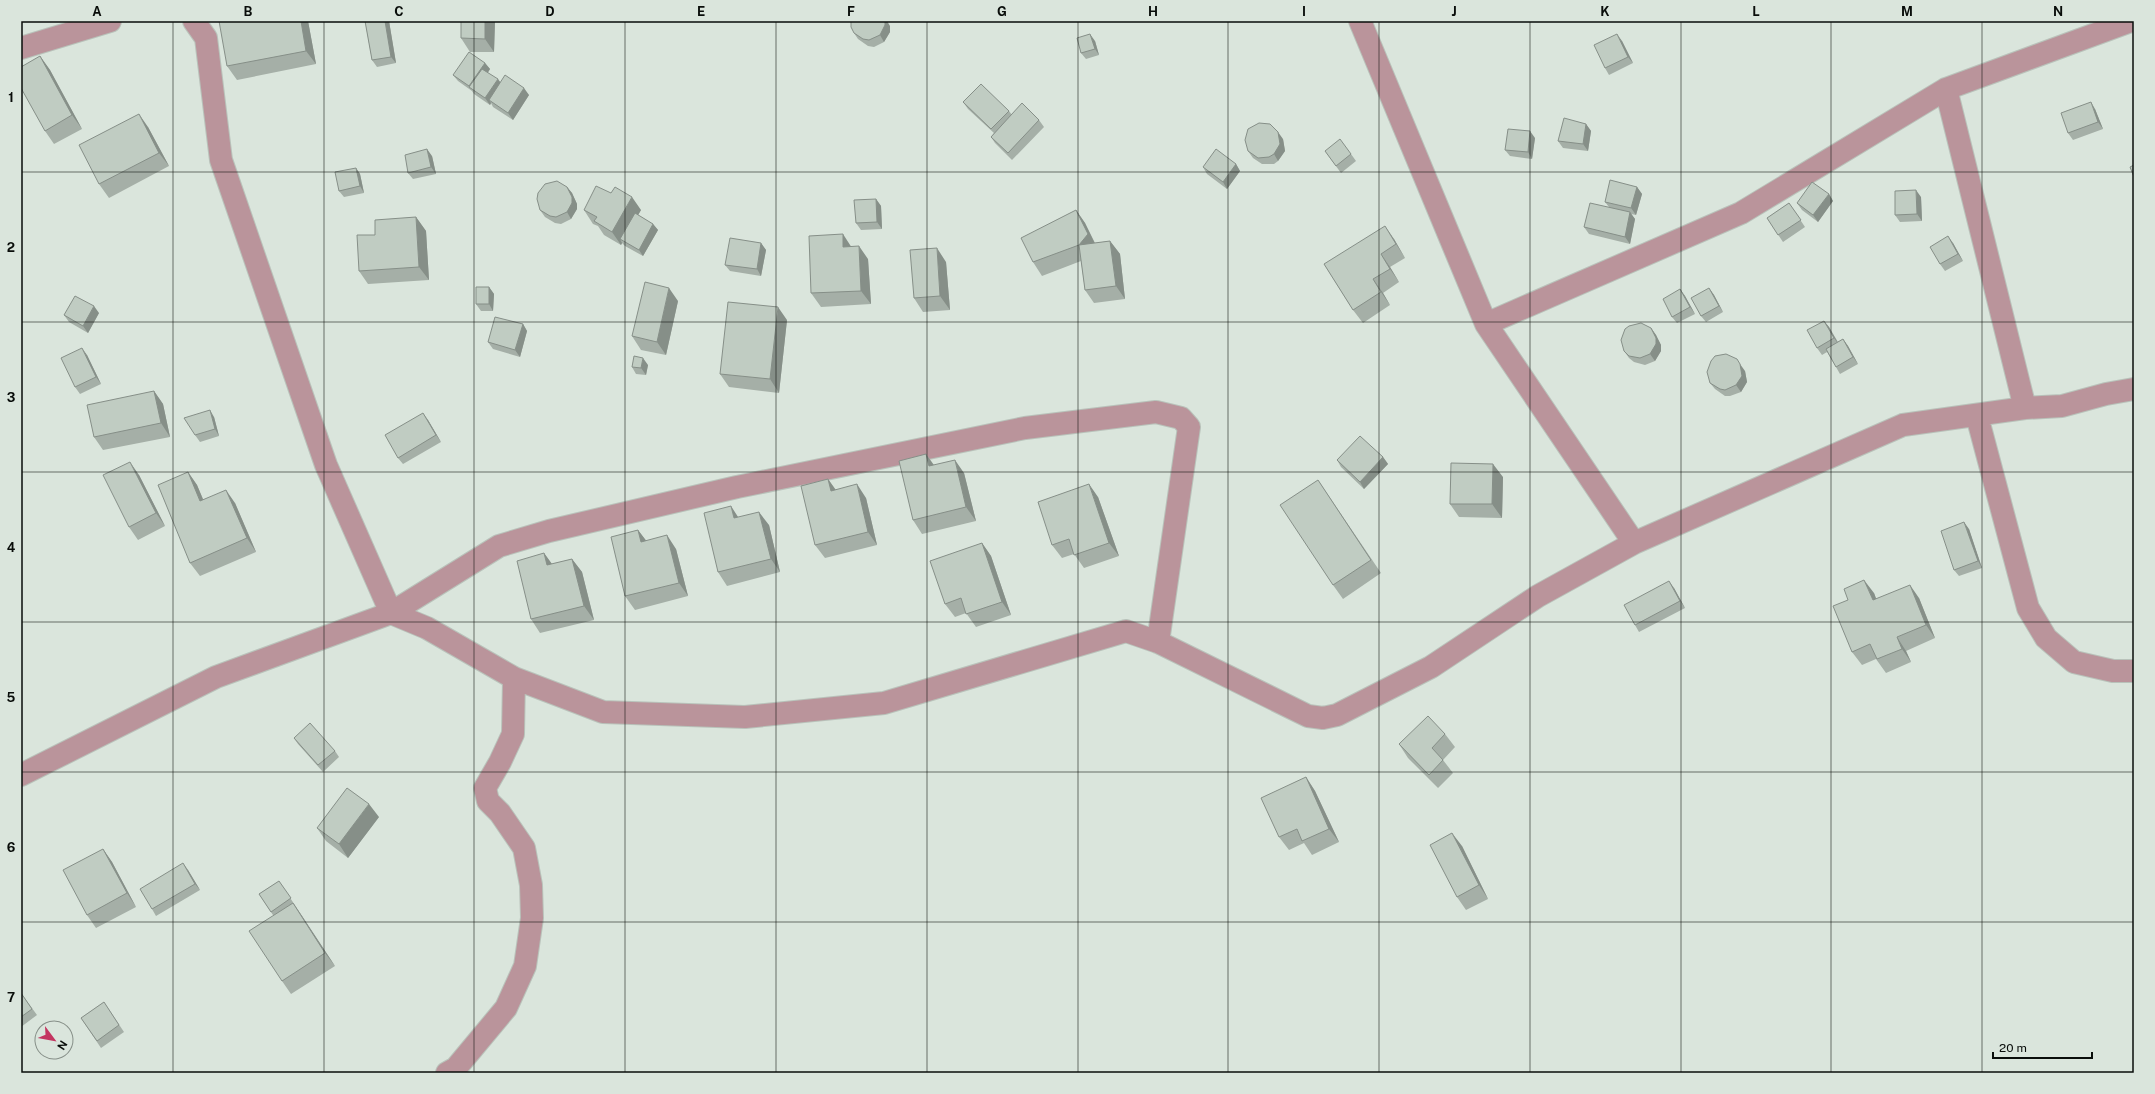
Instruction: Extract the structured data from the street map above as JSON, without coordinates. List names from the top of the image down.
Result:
{
  "scale_bar": "20 m",
  "north": "bottom right",
  "grid": {
    "columns": [
      "A",
      "B",
      "C",
      "D",
      "E",
      "F",
      "G",
      "H",
      "I",
      "J",
      "K",
      "L",
      "M",
      "N"
    ],
    "rows": [
      "1",
      "2",
      "3",
      "4",
      "5",
      "6",
      "7"
    ]
  }
}
